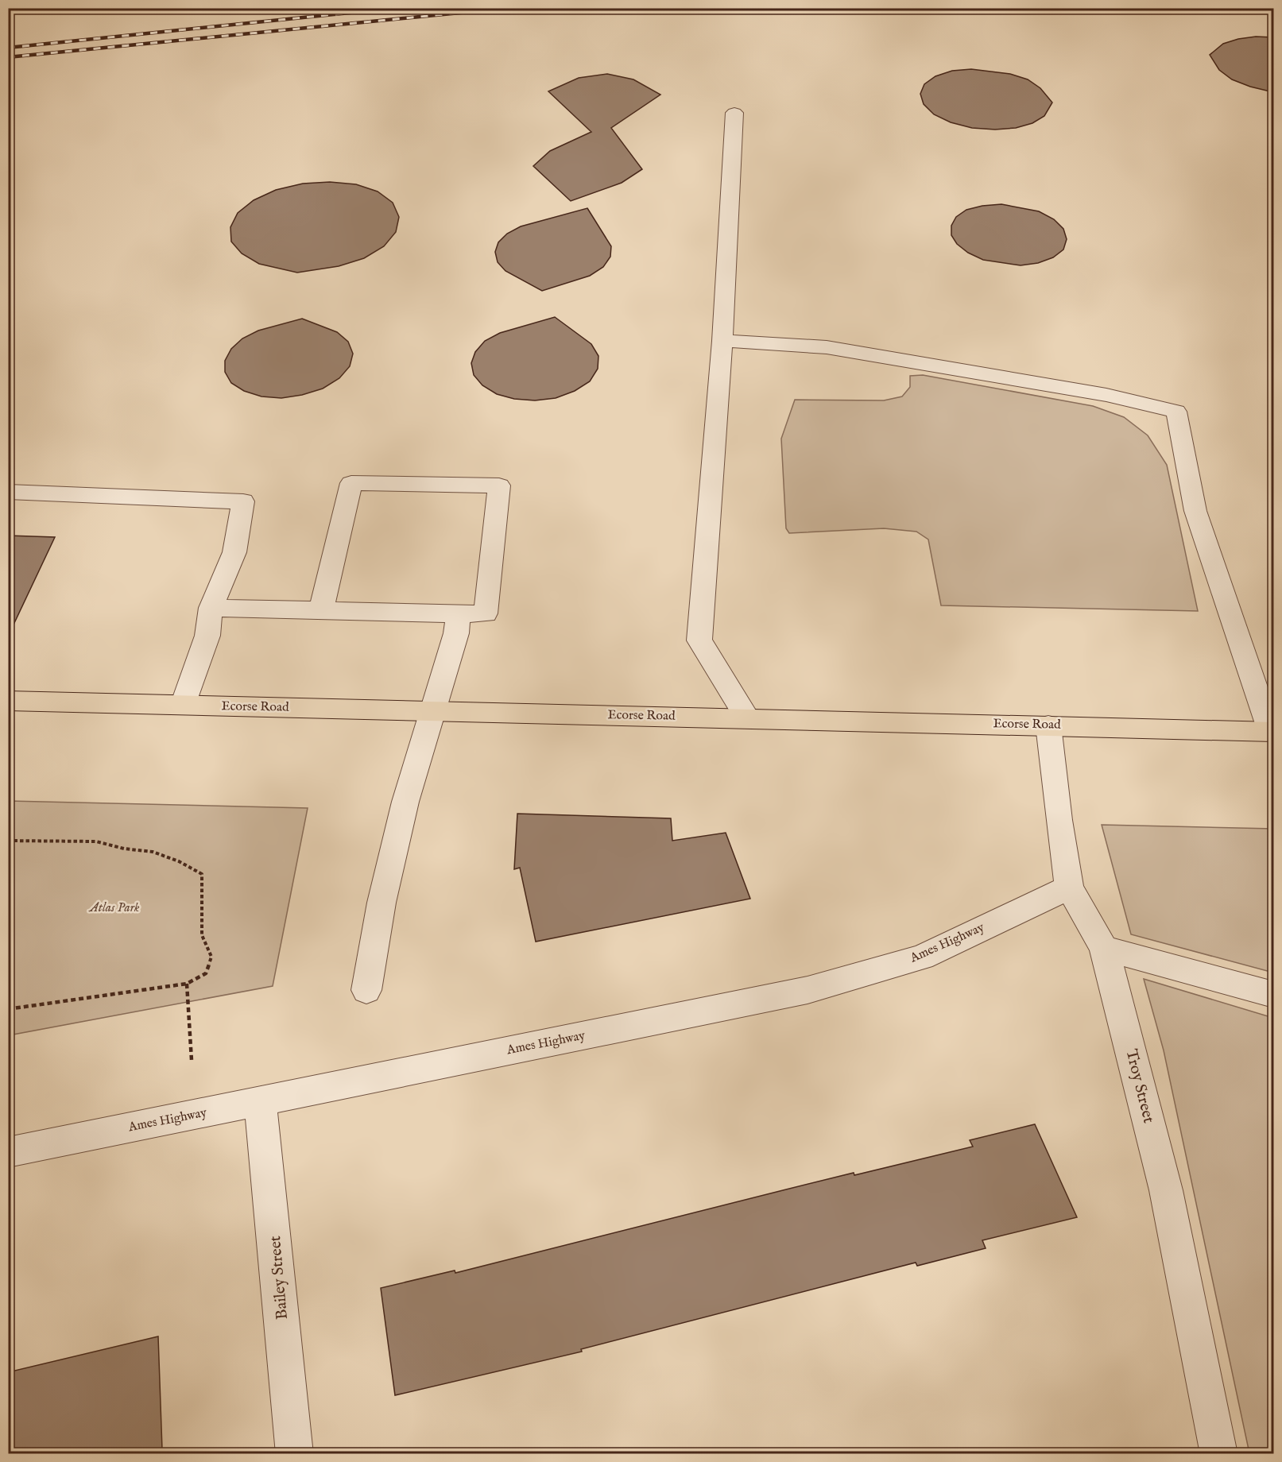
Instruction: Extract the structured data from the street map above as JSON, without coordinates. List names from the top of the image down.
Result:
{
  "streets": {
    "main road": ["Ecorse Road"],
    "street": ["Ames Highway", "Troy Street", "Bailey Street"]
  },
  "crossings": [
    ["Ecorse Road", "Troy Street"],
    ["Ames Highway", "Troy Street"],
    ["Ames Highway", "Bailey Street"]
  ],
  "parks": ["Atlas Park"]
}
